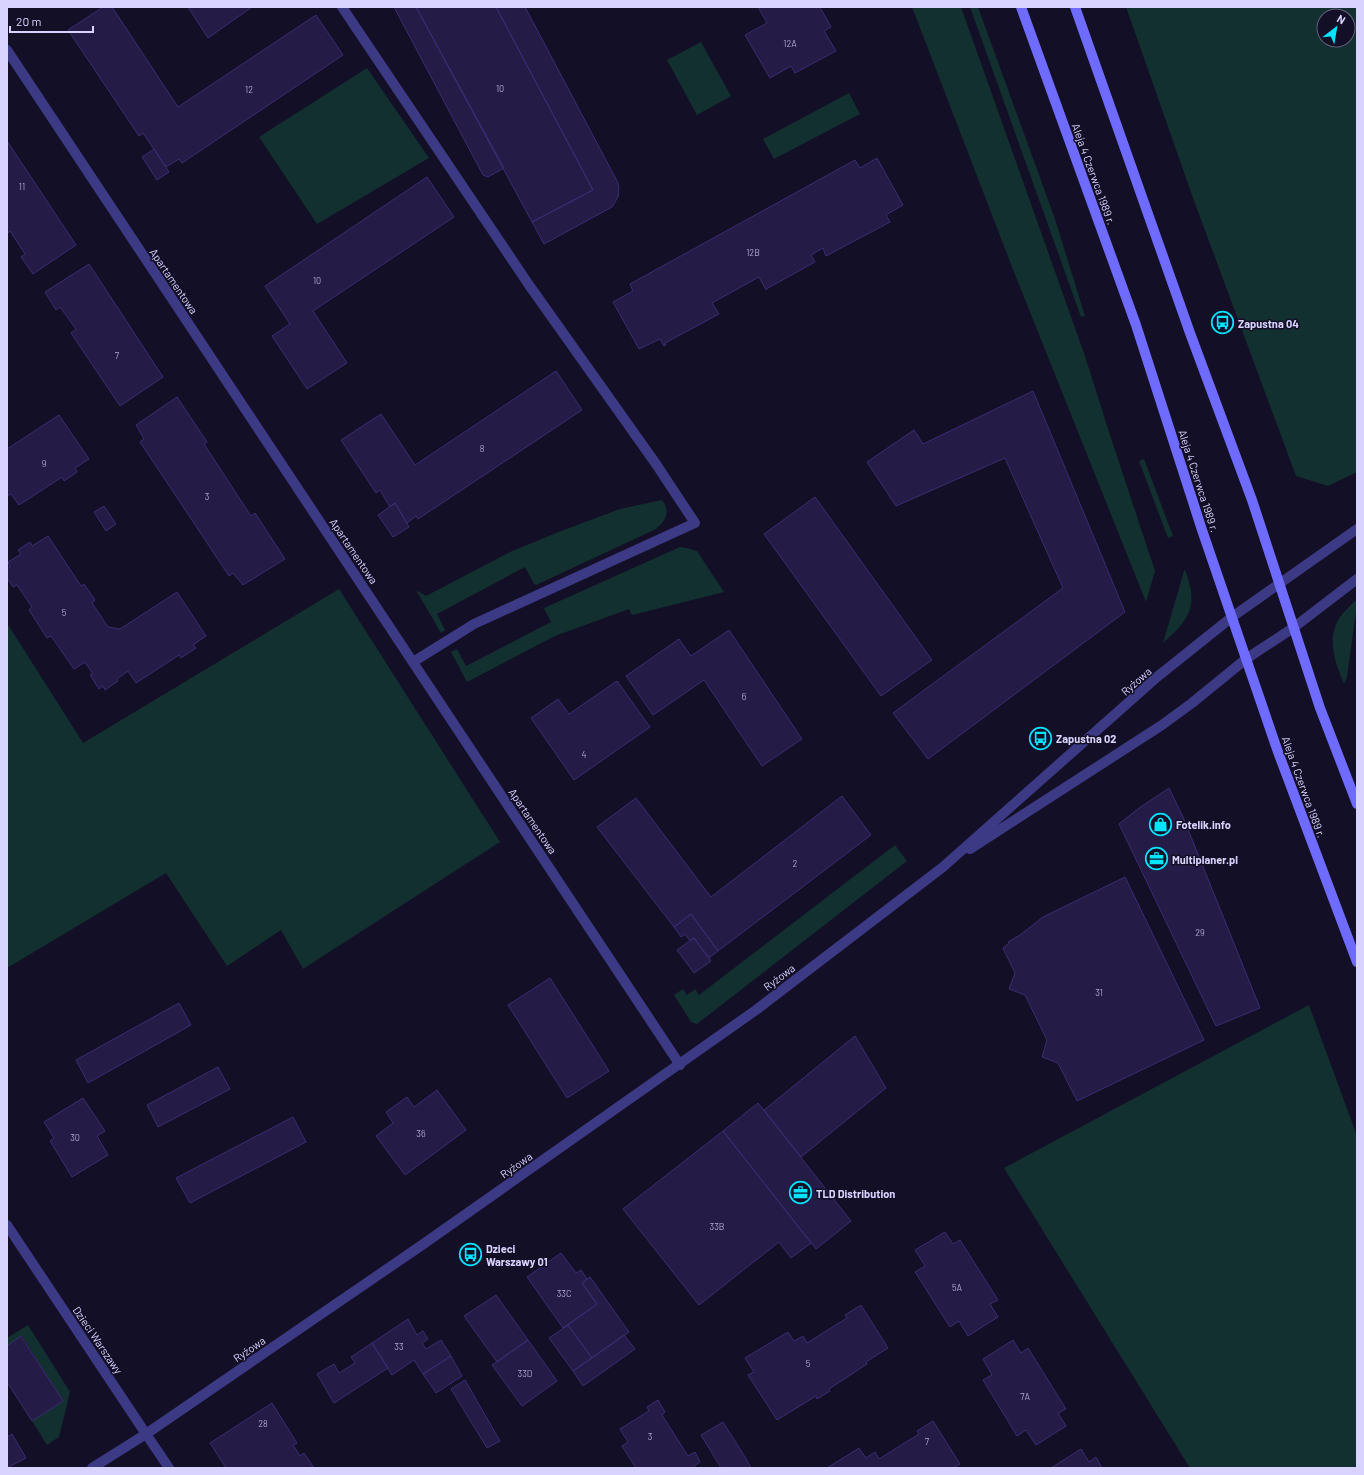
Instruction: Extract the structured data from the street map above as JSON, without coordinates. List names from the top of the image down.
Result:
{
  "streets": {
    "main road": ["Aleja 4 Czerwca 1989 r."],
    "street": ["Apartamentowa", "Ryżowa", "Dzieci Warszawy"]
  },
  "crossings": [
    ["Aleja 4 Czerwca 1989 r.", "Ryżowa"],
    ["Apartamentowa", "Ryżowa"],
    ["Ryżowa", "Dzieci Warszawy"]
  ],
  "places": {
    "bus stop": ["Zapustna 04", "Zapustna 02", "Dzieci Warszawy 01"],
    "shop": ["Fotelik.info"],
    "office": ["Multiplaner.pl", "TLD Distribution"]
  },
  "house_numbers": [
    "12A",
    "10",
    "12",
    "11",
    "12B",
    "10",
    "7",
    "8",
    "9",
    "3",
    "5",
    "6",
    "4",
    "2",
    "29",
    "31",
    "36",
    "30",
    "33B",
    "5A",
    "33C",
    "33",
    "5",
    "33D",
    "7A",
    "28",
    "3",
    "7"
  ],
  "scale_bar": "20 m",
  "north": "top right"
}
